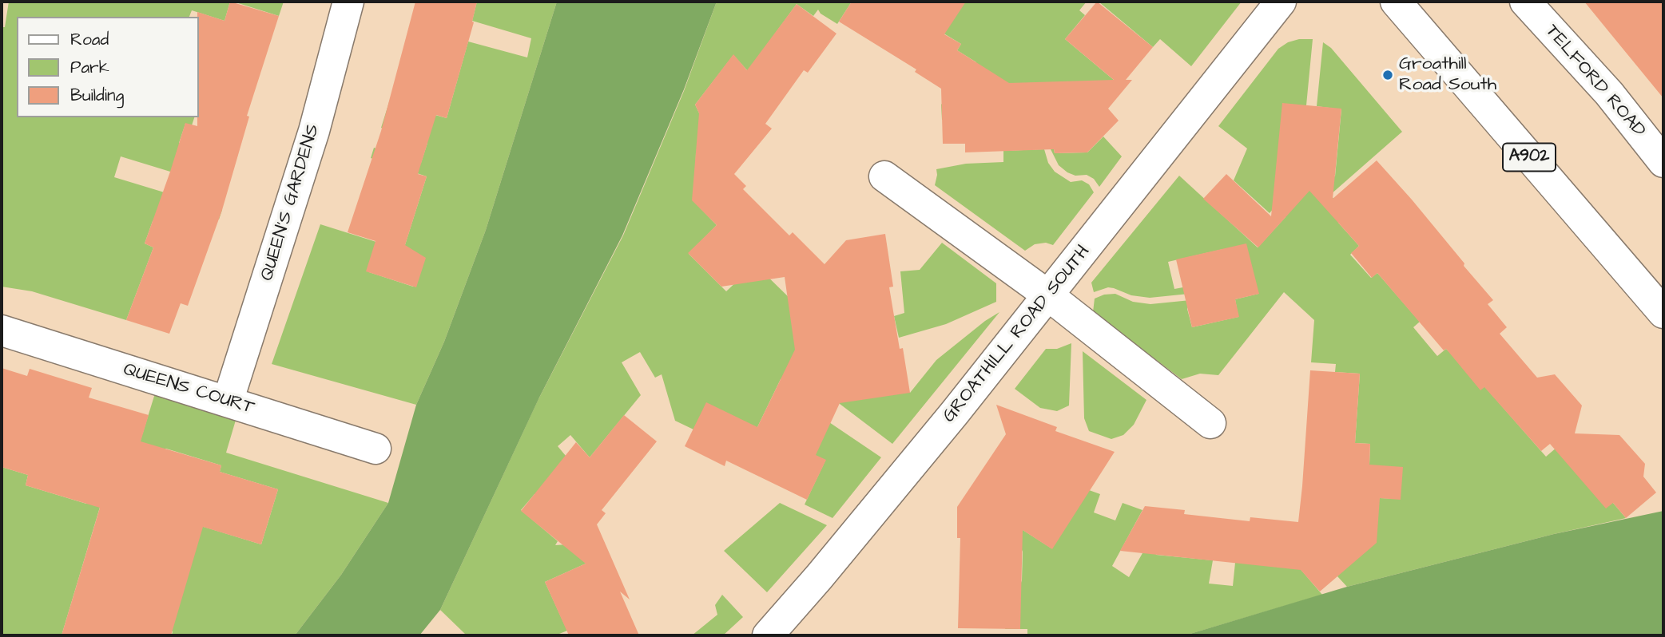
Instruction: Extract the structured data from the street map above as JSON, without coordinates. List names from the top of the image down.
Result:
{
  "streets": {
    "street": [
      "TELFORD ROAD",
      "A902",
      "QUEEN'S GARDENS",
      "GROATHILL ROAD SOUTH",
      "QUEENS COURT"
    ]
  },
  "crossings": [
    ["QUEEN'S GARDENS", "QUEENS COURT"]
  ],
  "places": ["Groathill Road South"],
  "legend": ["Road", "Park", "Building"]
}
